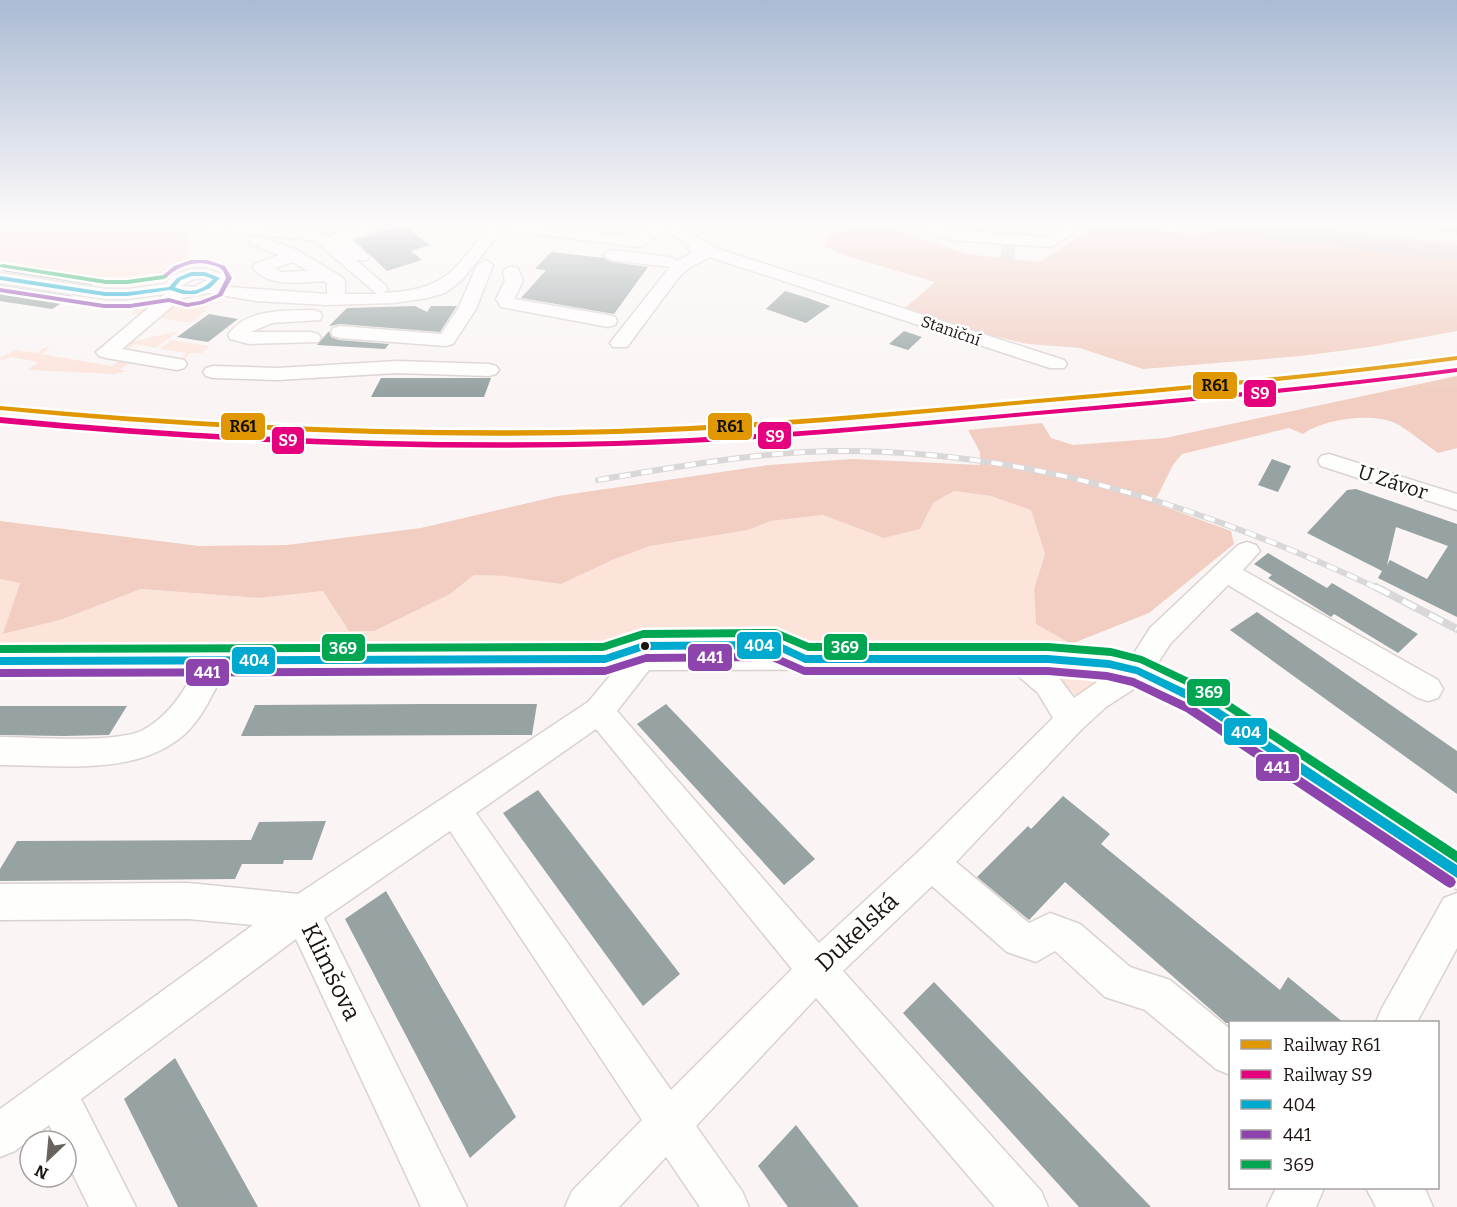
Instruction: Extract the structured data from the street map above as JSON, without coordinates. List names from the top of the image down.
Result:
{
  "streets": {
    "street": [
      "Staniční",
      "U Závor",
      "Dukelská",
      "Klimšova"
    ]
  },
  "lines": [
    "transit line 404",
    "transit line 441",
    "transit line 369",
    "rail line R61",
    "rail line S9"
  ],
  "legend": [
    "Railway R61",
    "Railway S9",
    "404",
    "441",
    "369"
  ],
  "north": "bottom left"
}
